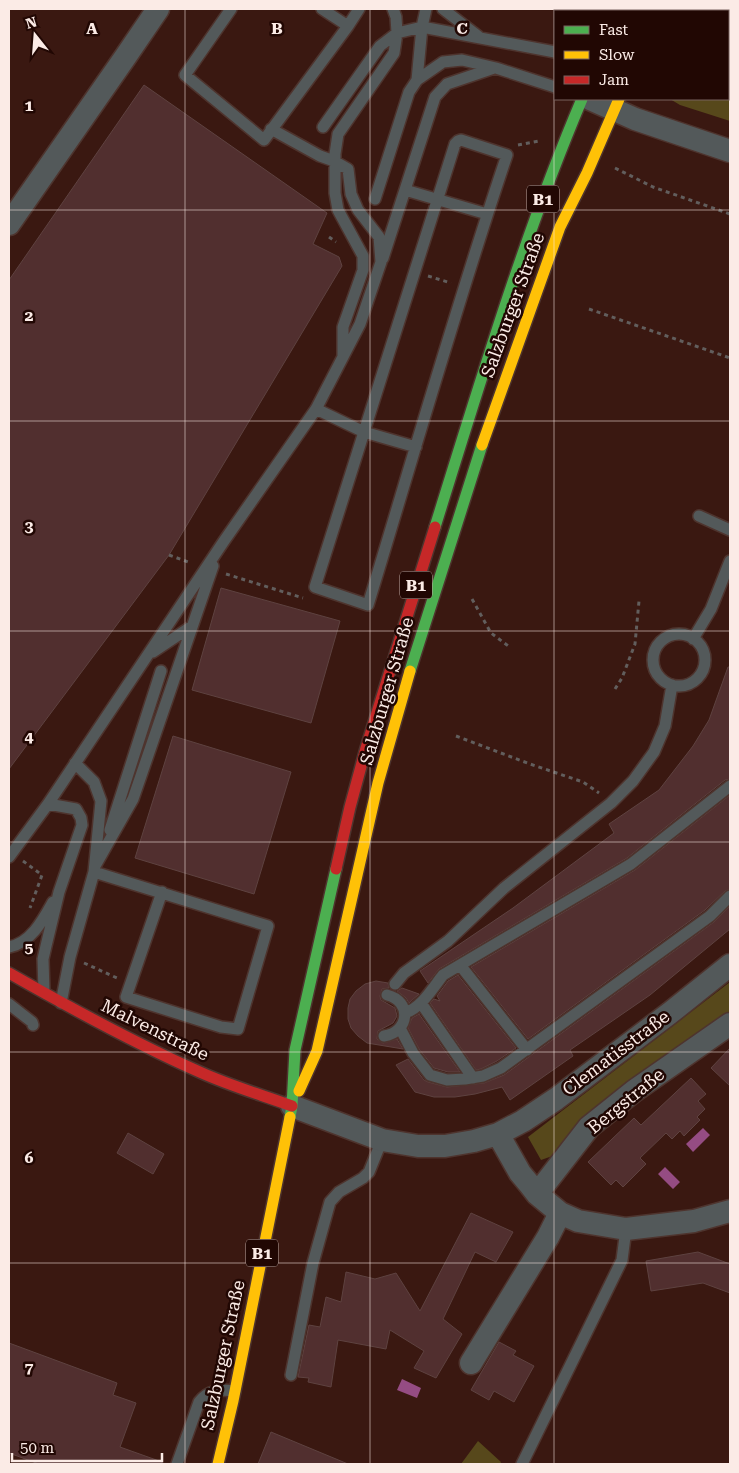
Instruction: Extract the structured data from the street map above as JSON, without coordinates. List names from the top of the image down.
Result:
{
  "streets": {
    "main road": ["B1", "Salzburger Straße", "Malvenstraße"],
    "street": ["Clematisstraße", "Bergstraße"]
  },
  "crossings": [
    ["Salzburger Straße", "Malvenstraße"],
    ["Salzburger Straße", "Clematisstraße"],
    ["Malvenstraße", "Clematisstraße"]
  ],
  "legend": ["Fast", "Slow", "Jam"],
  "scale_bar": "50 m",
  "north": "top",
  "grid": {
    "columns": ["A", "B", "C"],
    "rows": [
      "1",
      "2",
      "3",
      "4",
      "5",
      "6",
      "7"
    ]
  }
}
